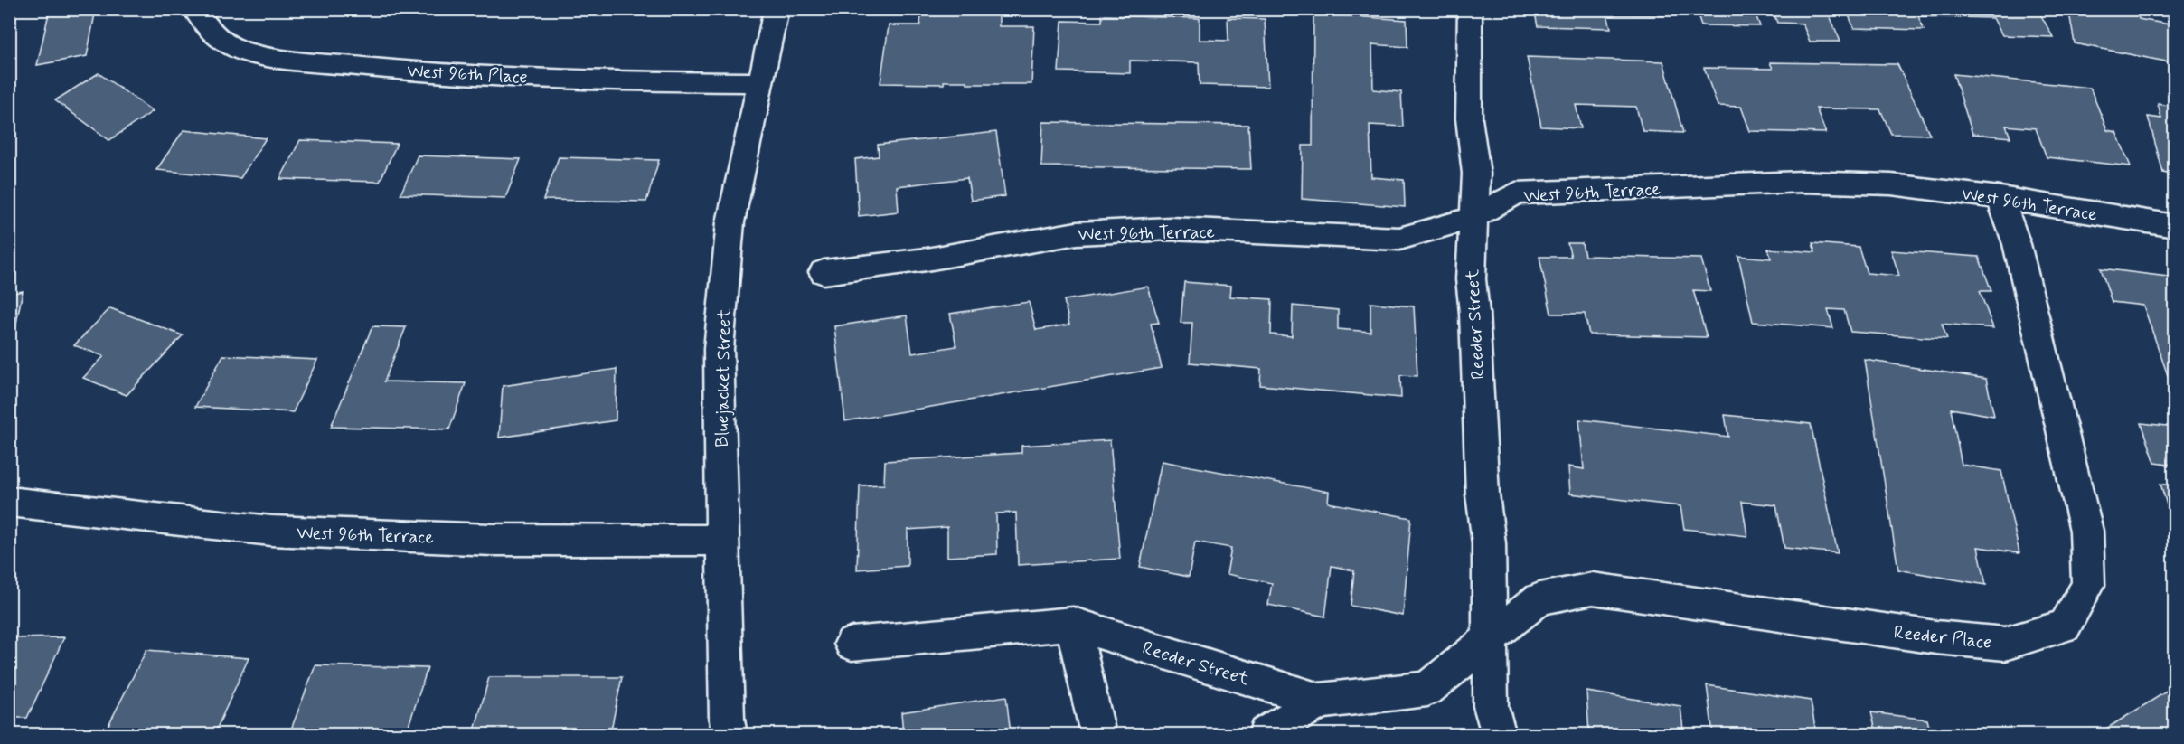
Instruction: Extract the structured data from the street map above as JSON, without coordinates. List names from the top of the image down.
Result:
{
  "streets": {
    "street": [
      "West 96th Place",
      "West 96th Terrace",
      "Reeder Street",
      "Bluejacket Street",
      "Reeder Place"
    ]
  },
  "crossings": [
    ["West 96th Place", "Bluejacket Street"],
    ["West 96th Terrace", "Reeder Street"],
    ["West 96th Terrace", "Bluejacket Street"],
    ["West 96th Terrace", "Reeder Place"],
    ["Reeder Street", "Reeder Place"]
  ]
}
